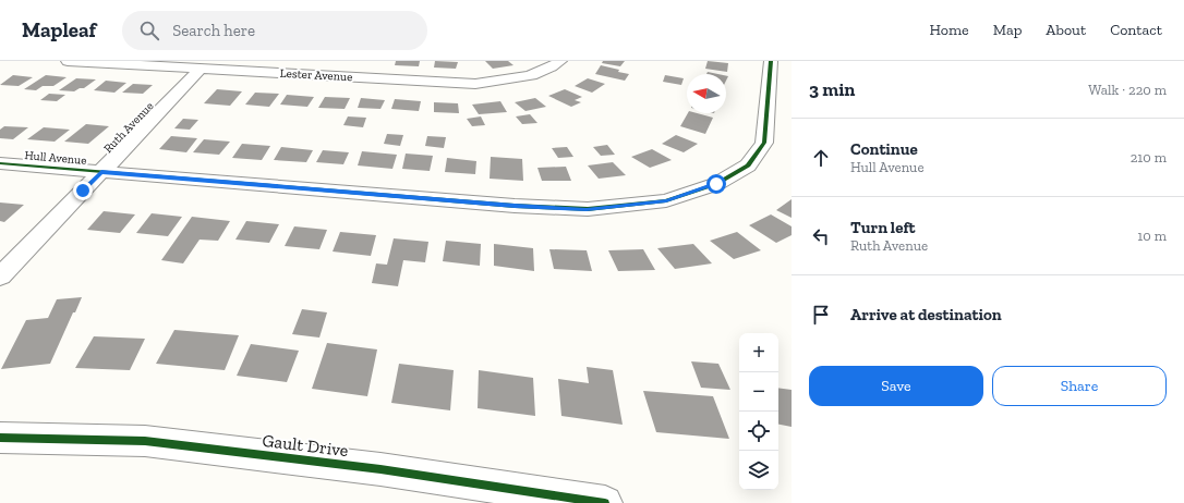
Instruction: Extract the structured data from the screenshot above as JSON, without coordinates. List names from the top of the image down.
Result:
{
  "streets": {
    "street": [
      "Lester Avenue",
      "Ruth Avenue",
      "Hull Avenue",
      "Gault Drive"
    ]
  },
  "crossings": [
    ["Lester Avenue", "Ruth Avenue"],
    ["Ruth Avenue", "Hull Avenue"]
  ],
  "north": "left",
  "page": {
    "header": "Mapleaf",
    "search": "Search here",
    "nav": [
      "Home",
      "Map",
      "About",
      "Contact"
    ],
    "heading": ["3 min", "Walk · 220 m"],
    "list": [
      ["Continue", "Hull Avenue", "210 m"],
      ["Turn left", "Ruth Avenue", "10 m"],
      "Arrive at destination"
    ],
    "map_buttons": ["+", "−"],
    "buttons": ["Save", "Share"]
  }
}
